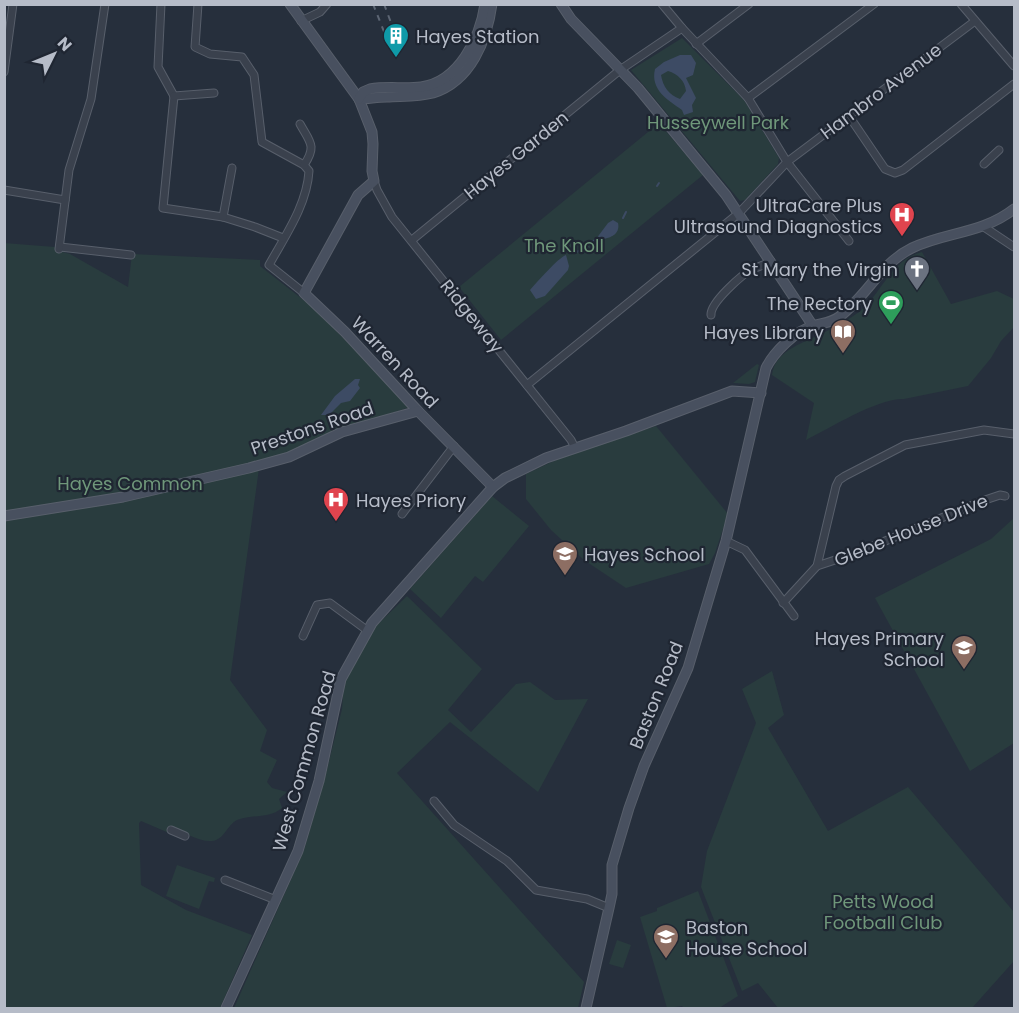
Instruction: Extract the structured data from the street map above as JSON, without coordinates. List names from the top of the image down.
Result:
{
  "streets": {
    "street": [
      "Hambro Avenue",
      "Hayes Garden",
      "Ridgeway",
      "Warren Road",
      "Prestons Road",
      "Glebe House Drive",
      "Baston Road",
      "West Common Road"
    ]
  },
  "crossings": [
    ["Hayes Garden", "Ridgeway"],
    ["Ridgeway", "West Common Road"],
    ["Warren Road", "Prestons Road"],
    ["Warren Road", "West Common Road"],
    ["Baston Road", "West Common Road"]
  ],
  "parks": [
    "Husseywell Park",
    "The Knoll",
    "Hayes Common",
    "Petts Wood Football Club"
  ],
  "places": {
    "building": ["Hayes Station"],
    "hospital": ["UltraCare Plus Ultrasound Diagnostics", "Hayes Priory"],
    "church": ["St Mary the Virgin"],
    "sports": ["The Rectory"],
    "library": ["Hayes Library"],
    "school or university": ["Hayes School", "Hayes Primary School", "Baston House School"]
  },
  "north": "top right"
}
